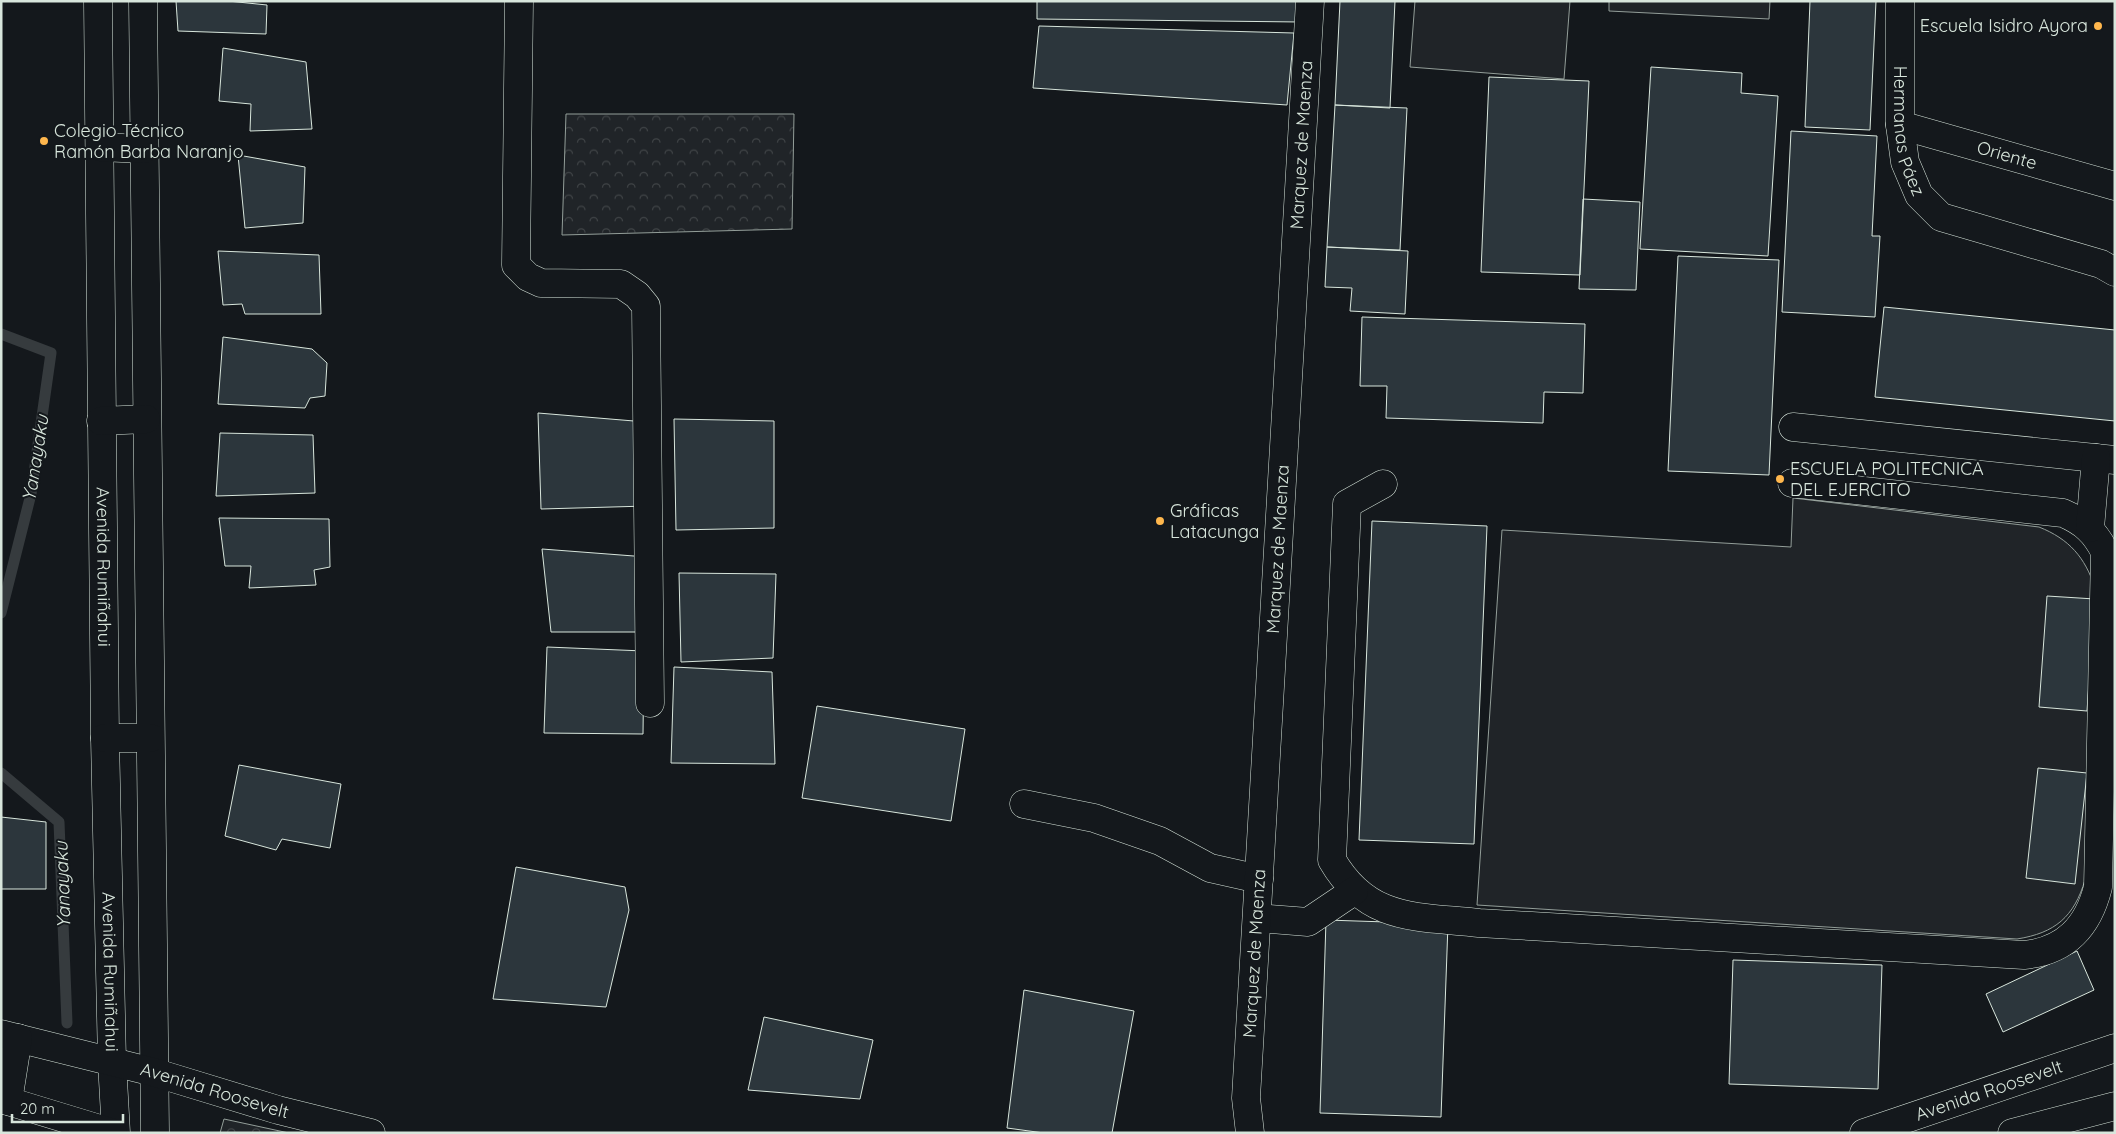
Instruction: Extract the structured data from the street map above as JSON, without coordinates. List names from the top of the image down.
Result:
{
  "streets": {
    "street": [
      "Hermanas Páez",
      "Marquez de Maenza",
      "Oriente",
      "Avenida Rumiñahui",
      "Avenida Roosevelt"
    ]
  },
  "crossings": [
    ["Hermanas Páez", "Oriente"],
    ["Avenida Rumiñahui", "Avenida Roosevelt"]
  ],
  "water": ["Yanayaku"],
  "places": [
    "Escuela Isidro Ayora",
    "Colegio Técnico Ramón Barba Naranjo",
    "ESCUELA POLITECNICA DEL EJERCITO",
    "Gráficas Latacunga"
  ],
  "scale_bar": "20 m"
}
